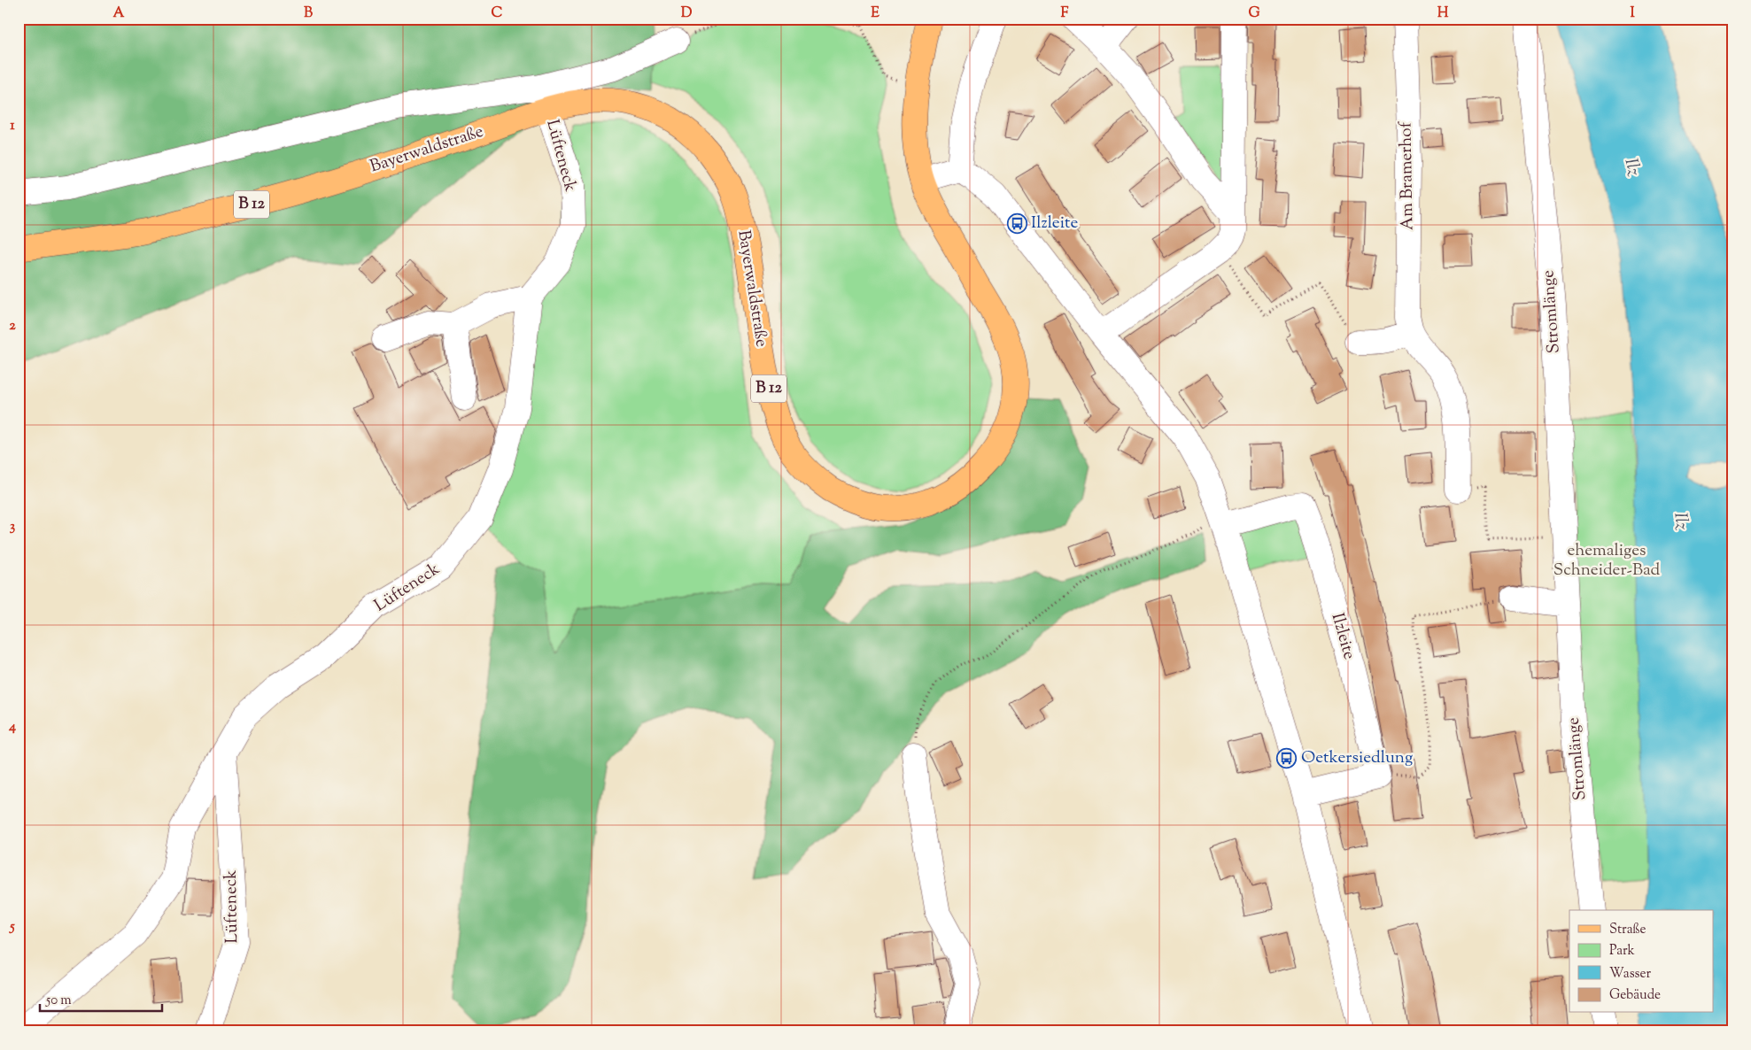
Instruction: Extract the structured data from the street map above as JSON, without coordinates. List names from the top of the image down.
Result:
{
  "streets": {
    "main road": ["Bayerwaldstraße", "B 12"],
    "street": [
      "Lüfteneck",
      "Am Bramerhof",
      "Stromlänge",
      "Ilzleite"
    ]
  },
  "crossings": [
    ["Bayerwaldstraße", "Lüfteneck"]
  ],
  "water": ["Ilz"],
  "parks": ["ehemaliges Schneider-Bad"],
  "places": {
    "bus stop": ["Ilzleite", "Oetkersiedlung"]
  },
  "legend": [
    "Straße",
    "Park",
    "Wasser",
    "Gebäude"
  ],
  "scale_bar": "50 m",
  "grid": {
    "columns": [
      "A",
      "B",
      "C",
      "D",
      "E",
      "F",
      "G",
      "H",
      "I"
    ],
    "rows": [
      "1",
      "2",
      "3",
      "4",
      "5"
    ]
  }
}
